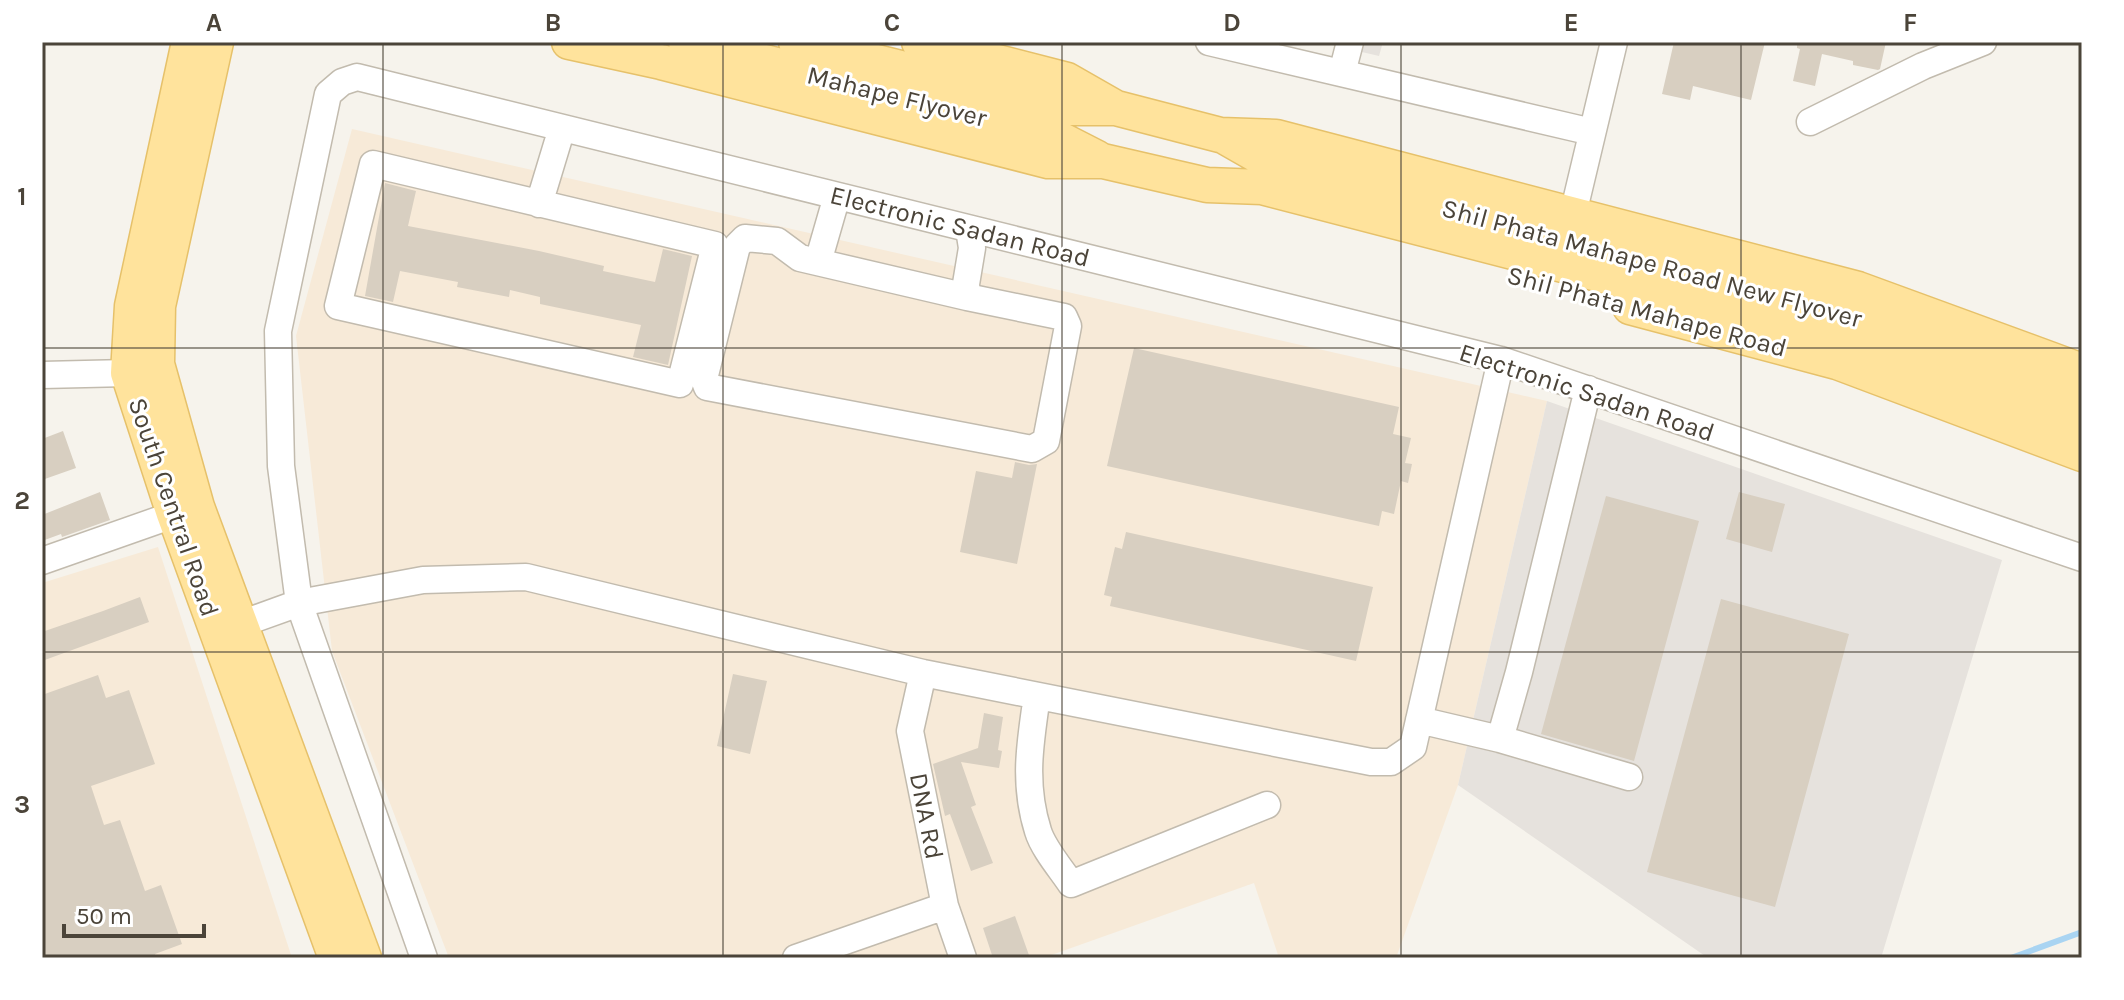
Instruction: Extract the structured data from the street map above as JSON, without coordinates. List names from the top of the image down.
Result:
{
  "streets": {
    "main road": [
      "Mahape Flyover",
      "Shil Phata Mahape Road New Flyover",
      "Shil Phata Mahape Road",
      "South Central Road"
    ],
    "street": ["Electronic Sadan Road", "DNA Rd"]
  },
  "crossings": [
    ["Shil Phata Mahape Road New Flyover", "Shil Phata Mahape Road"]
  ],
  "scale_bar": "50 m",
  "grid": {
    "columns": [
      "A",
      "B",
      "C",
      "D",
      "E",
      "F"
    ],
    "rows": ["1", "2", "3"]
  }
}
